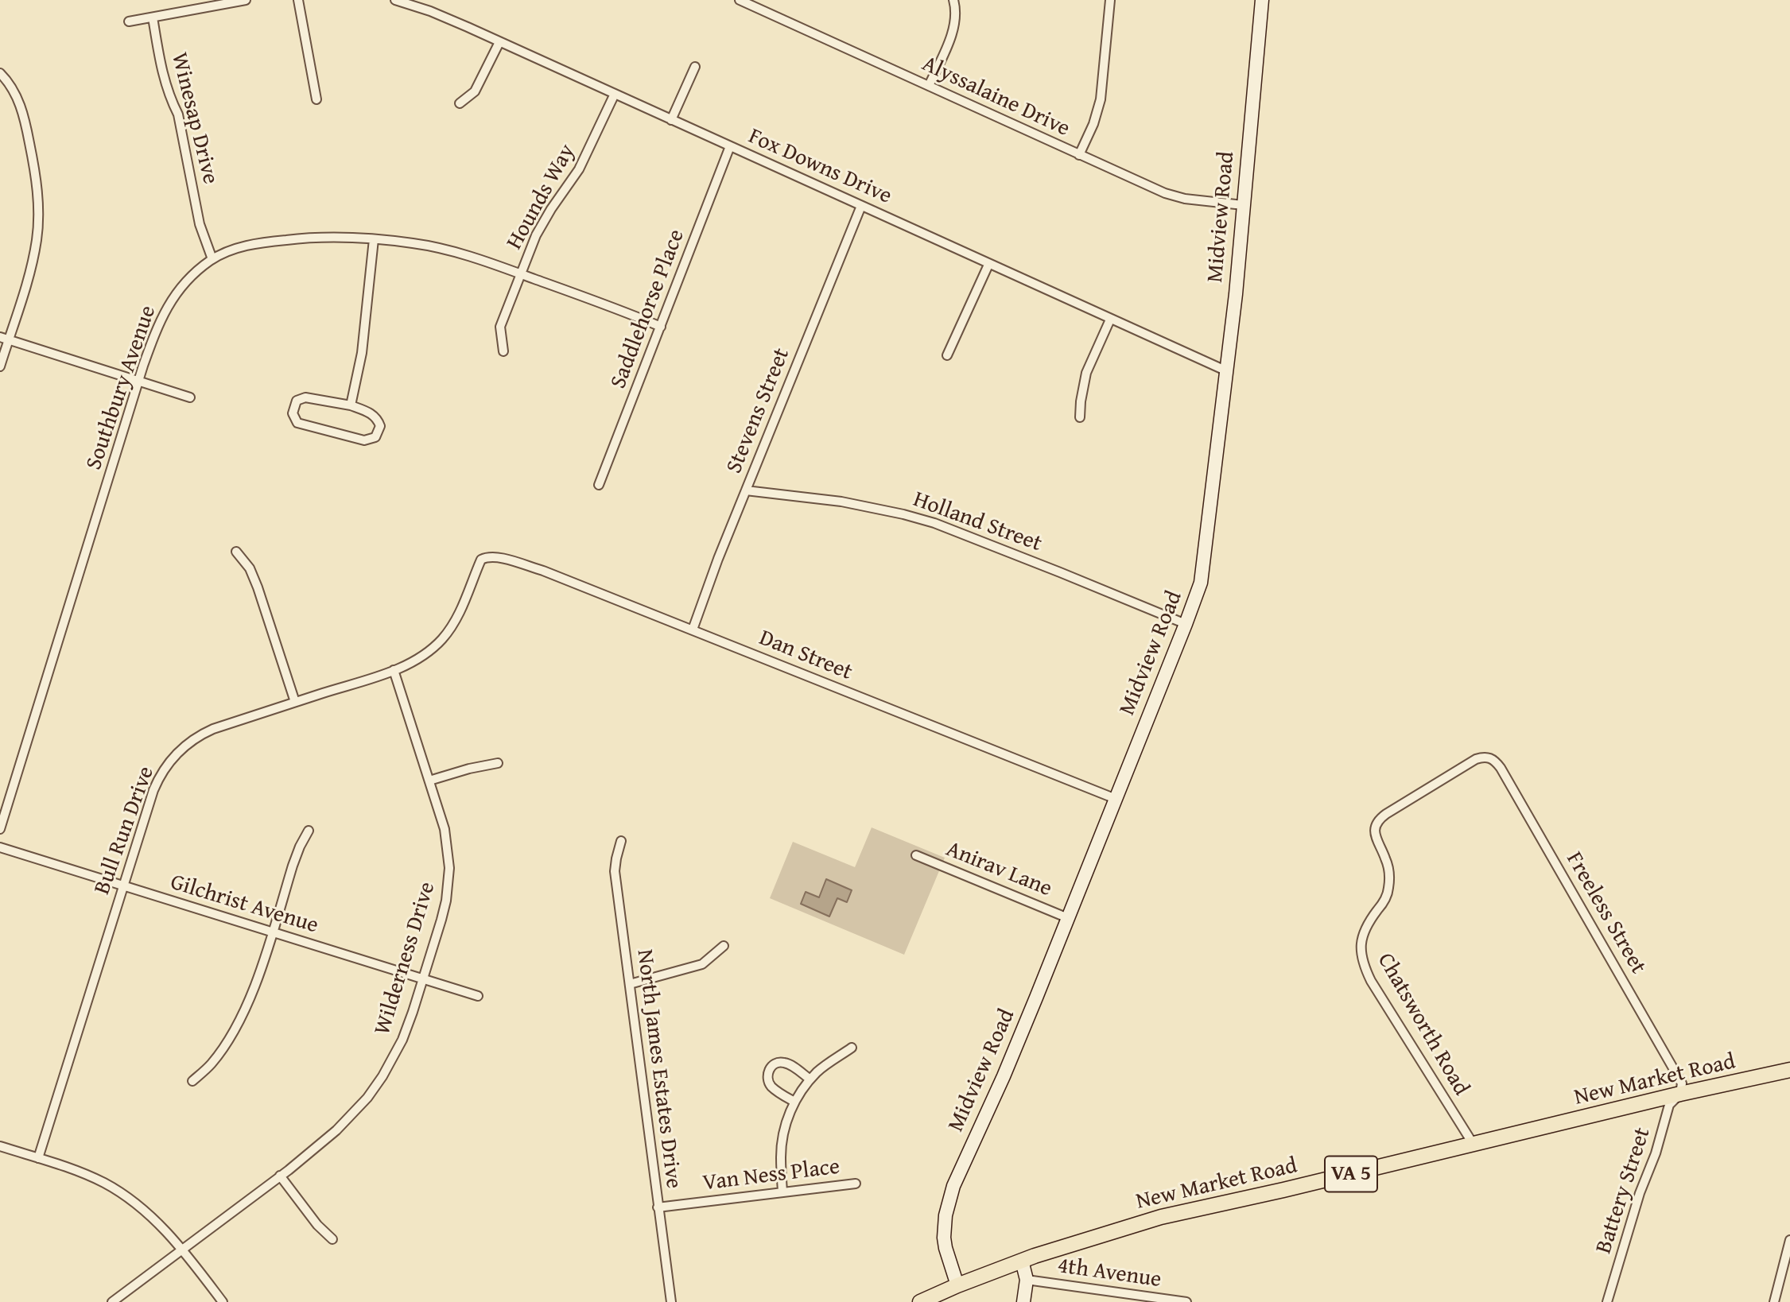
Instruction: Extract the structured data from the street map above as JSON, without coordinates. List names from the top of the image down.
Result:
{
  "streets": {
    "main road": ["New Market Road", "VA 5"],
    "street": [
      "Alyssalaine Drive",
      "Winesap Drive",
      "Fox Downs Drive",
      "Hounds Way",
      "Midview Road",
      "Saddlehorse Place",
      "Southbury Avenue",
      "Stevens Street",
      "Holland Street",
      "Dan Street",
      "Bull Run Drive",
      "Anirav Lane",
      "Gilchrist Avenue",
      "Freeless Street",
      "Wilderness Drive",
      "Chatsworth Road",
      "North James Estates Drive",
      "Van Ness Place",
      "Battery Street",
      "4th Avenue"
    ]
  },
  "crossings": [
    ["Alyssalaine Drive", "Midview Road"],
    ["Winesap Drive", "Southbury Avenue"],
    ["Fox Downs Drive", "Hounds Way"],
    ["Fox Downs Drive", "Midview Road"],
    ["Fox Downs Drive", "Saddlehorse Place"],
    ["Fox Downs Drive", "Stevens Street"],
    ["Hounds Way", "Southbury Avenue"],
    ["Midview Road", "Holland Street"],
    ["Midview Road", "Dan Street"],
    ["Midview Road", "Anirav Lane"],
    ["Midview Road", "New Market Road"],
    ["Saddlehorse Place", "Southbury Avenue"],
    ["Stevens Street", "Holland Street"],
    ["Stevens Street", "Dan Street"],
    ["Dan Street", "Bull Run Drive"],
    ["Bull Run Drive", "Gilchrist Avenue"],
    ["Bull Run Drive", "Wilderness Drive"],
    ["Gilchrist Avenue", "Wilderness Drive"],
    ["Freeless Street", "Chatsworth Road"],
    ["Freeless Street", "New Market Road"],
    ["Freeless Street", "Battery Street"],
    ["Chatsworth Road", "New Market Road"],
    ["North James Estates Drive", "Van Ness Place"],
    ["New Market Road", "Battery Street"]
  ]
}
